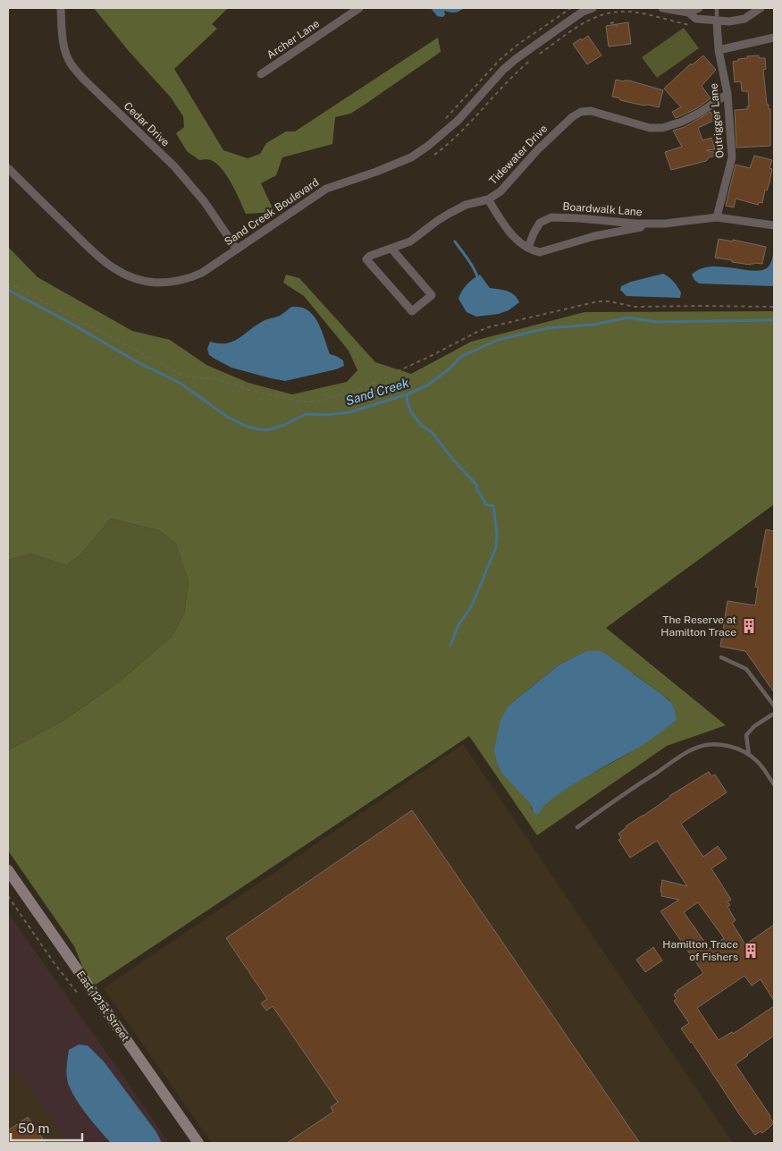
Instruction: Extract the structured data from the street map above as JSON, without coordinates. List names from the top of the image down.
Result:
{
  "streets": {
    "street": [
      "Archer Lane",
      "Outrigger Lane",
      "Cedar Drive",
      "Tidewater Drive",
      "Boardwalk Lane",
      "Sand Creek Boulevard",
      "East 121st Street"
    ]
  },
  "crossings": [
    ["Outrigger Lane", "Tidewater Drive"],
    ["Outrigger Lane", "Boardwalk Lane"],
    ["Cedar Drive", "Sand Creek Boulevard"]
  ],
  "water": ["Sand Creek"],
  "places": {
    "building": ["The Reserve at Hamilton Trace", "Hamilton Trace of Fishers"]
  },
  "scale_bar": "50 m"
}
